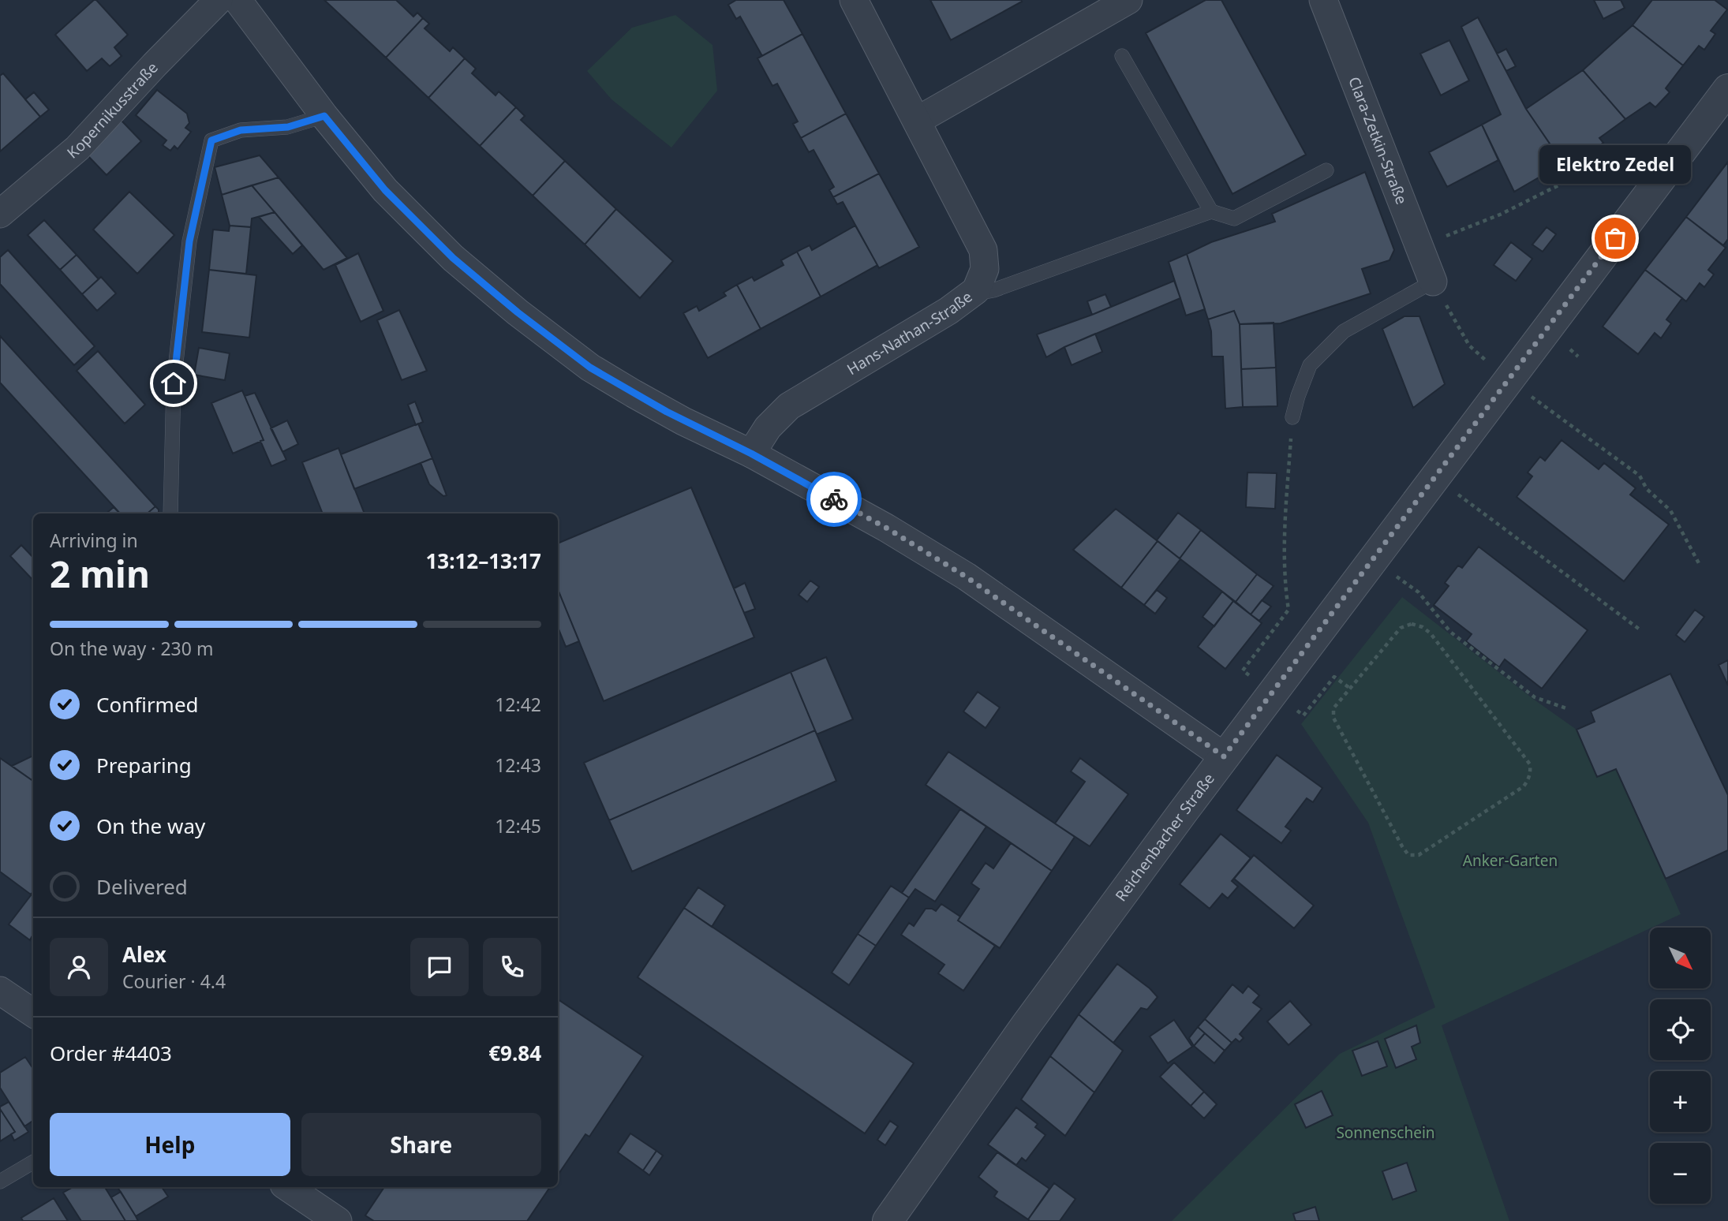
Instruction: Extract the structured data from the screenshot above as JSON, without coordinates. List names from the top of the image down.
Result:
{
  "streets": {
    "street": [
      "Kopernikusstraße",
      "Clara-Zetkin-Straße",
      "Hans-Nathan-Straße",
      "Reichenbacher Straße"
    ]
  },
  "parks": ["Anker-Garten", "Sonnenschein"],
  "places": ["Elektro Zedel"],
  "north": "bottom right",
  "page": {
    "bubble": "Elektro Zedel",
    "heading": ["2 min", "Arriving in", "13:12–13:17"],
    "panel": [
      "Alex",
      "Courier · 4.4",
      "Order #4403",
      "€9.84"
    ],
    "bar": "On the way · 230 m",
    "list": [
      ["Confirmed", "12:42"],
      ["Preparing", "12:43"],
      ["On the way", "12:45"],
      "Delivered"
    ],
    "map_buttons": ["+", "−"],
    "buttons": ["Help", "Share"]
  }
}
